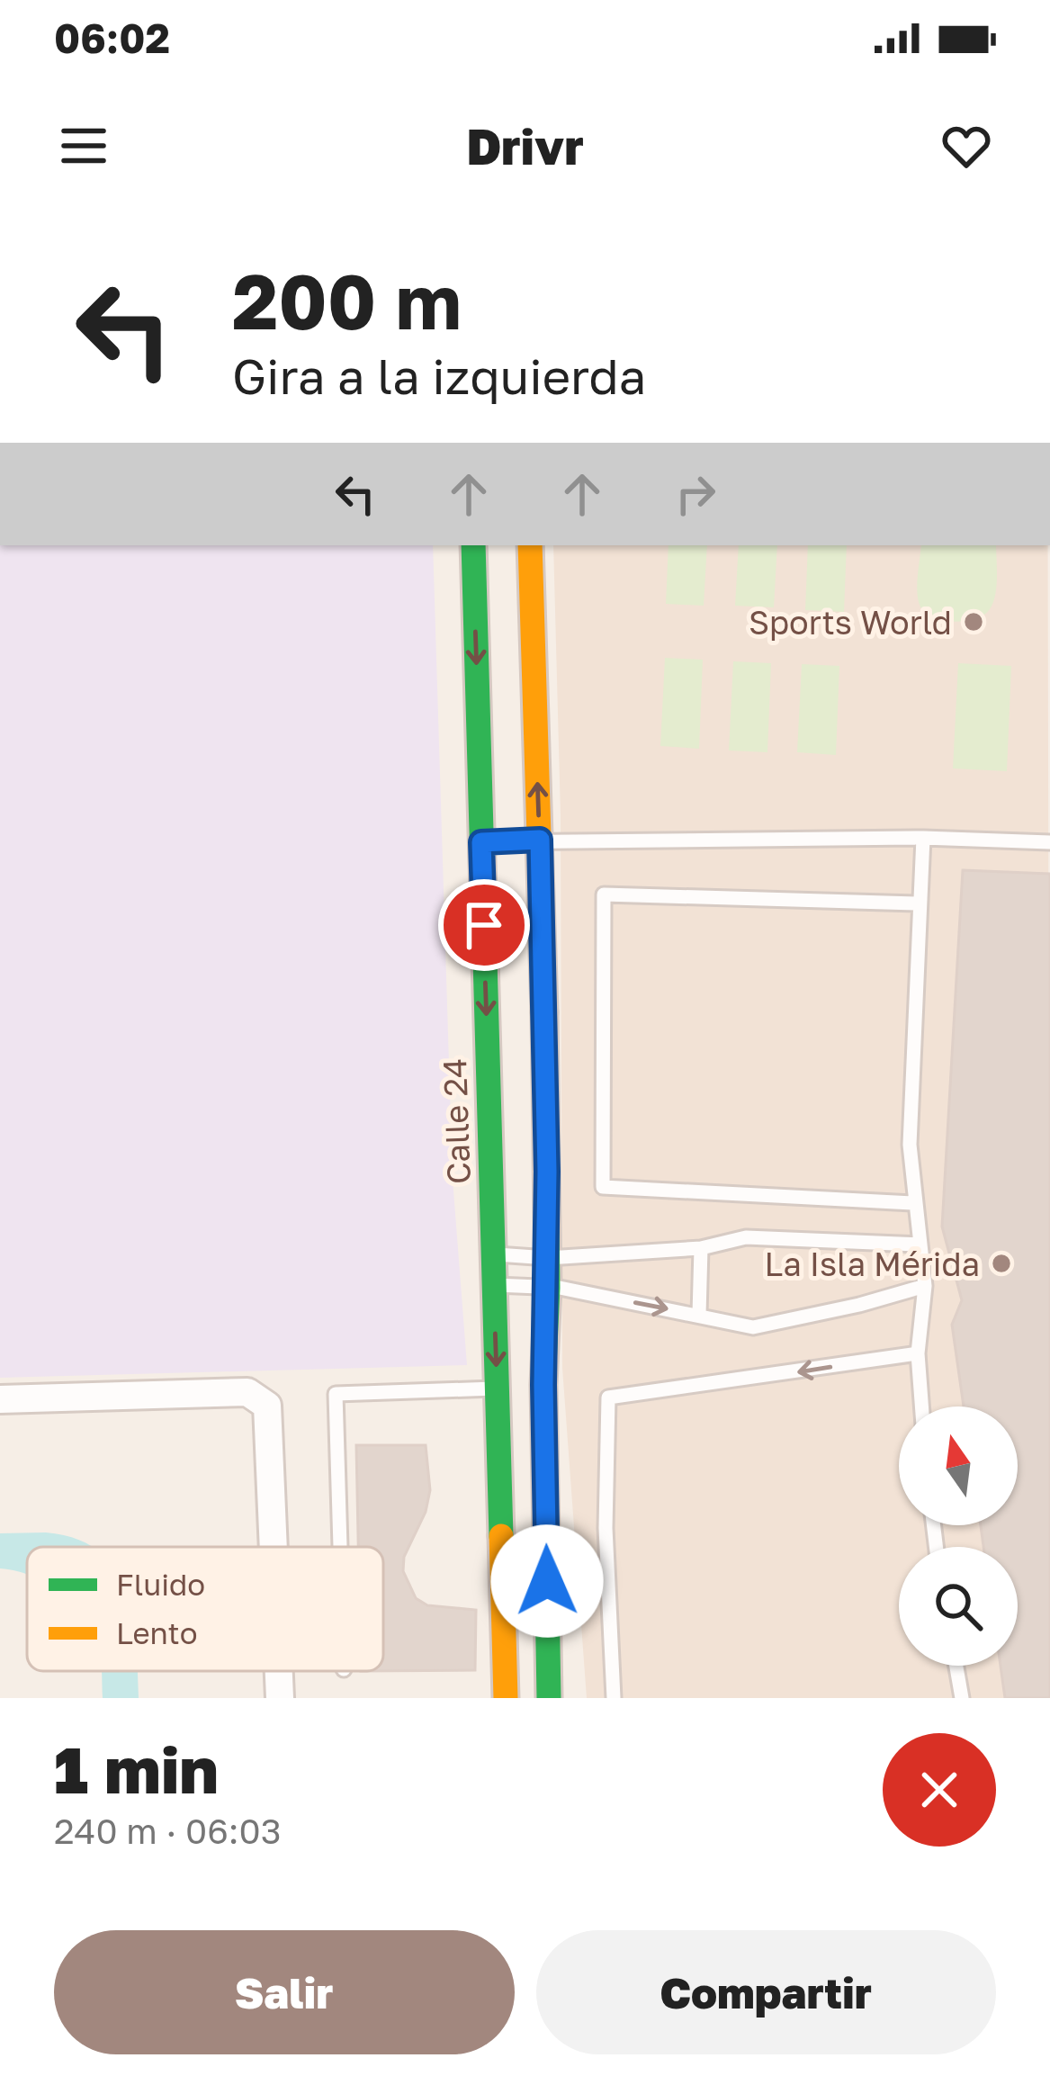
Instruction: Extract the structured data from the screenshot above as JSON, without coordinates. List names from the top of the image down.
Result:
{
  "streets": {
    "main road": ["Calle 24"]
  },
  "places": ["Sports World", "La Isla Mérida"],
  "legend": ["Fluido", "Lento"],
  "north": "top",
  "page": {
    "status": "06:02",
    "header": "Drivr",
    "turn": ["200 m", "Gira a la izquierda"],
    "heading": ["1 min", "240 m · 06:03"],
    "buttons": ["Salir", "Compartir"]
  }
}
